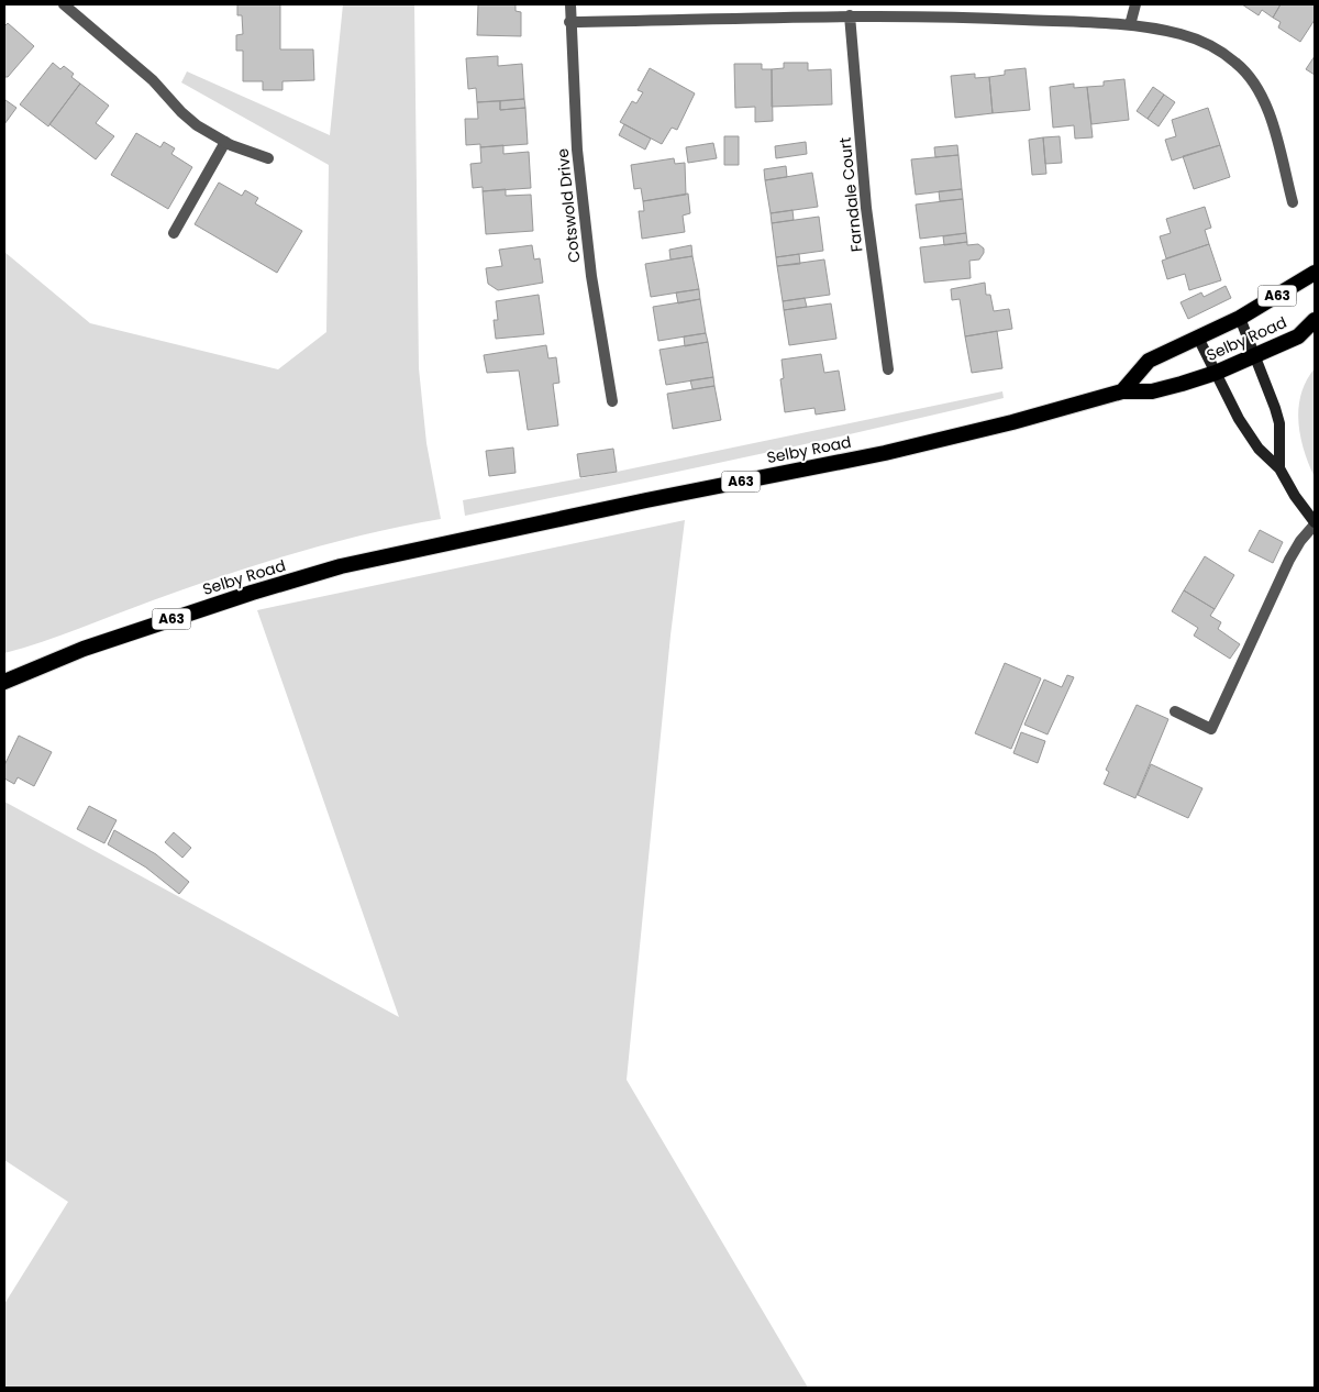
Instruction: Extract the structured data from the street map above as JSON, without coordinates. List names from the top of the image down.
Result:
{
  "streets": {
    "highway": ["A63", "Selby Road"],
    "street": ["Farndale Court", "Cotswold Drive"]
  }
}
